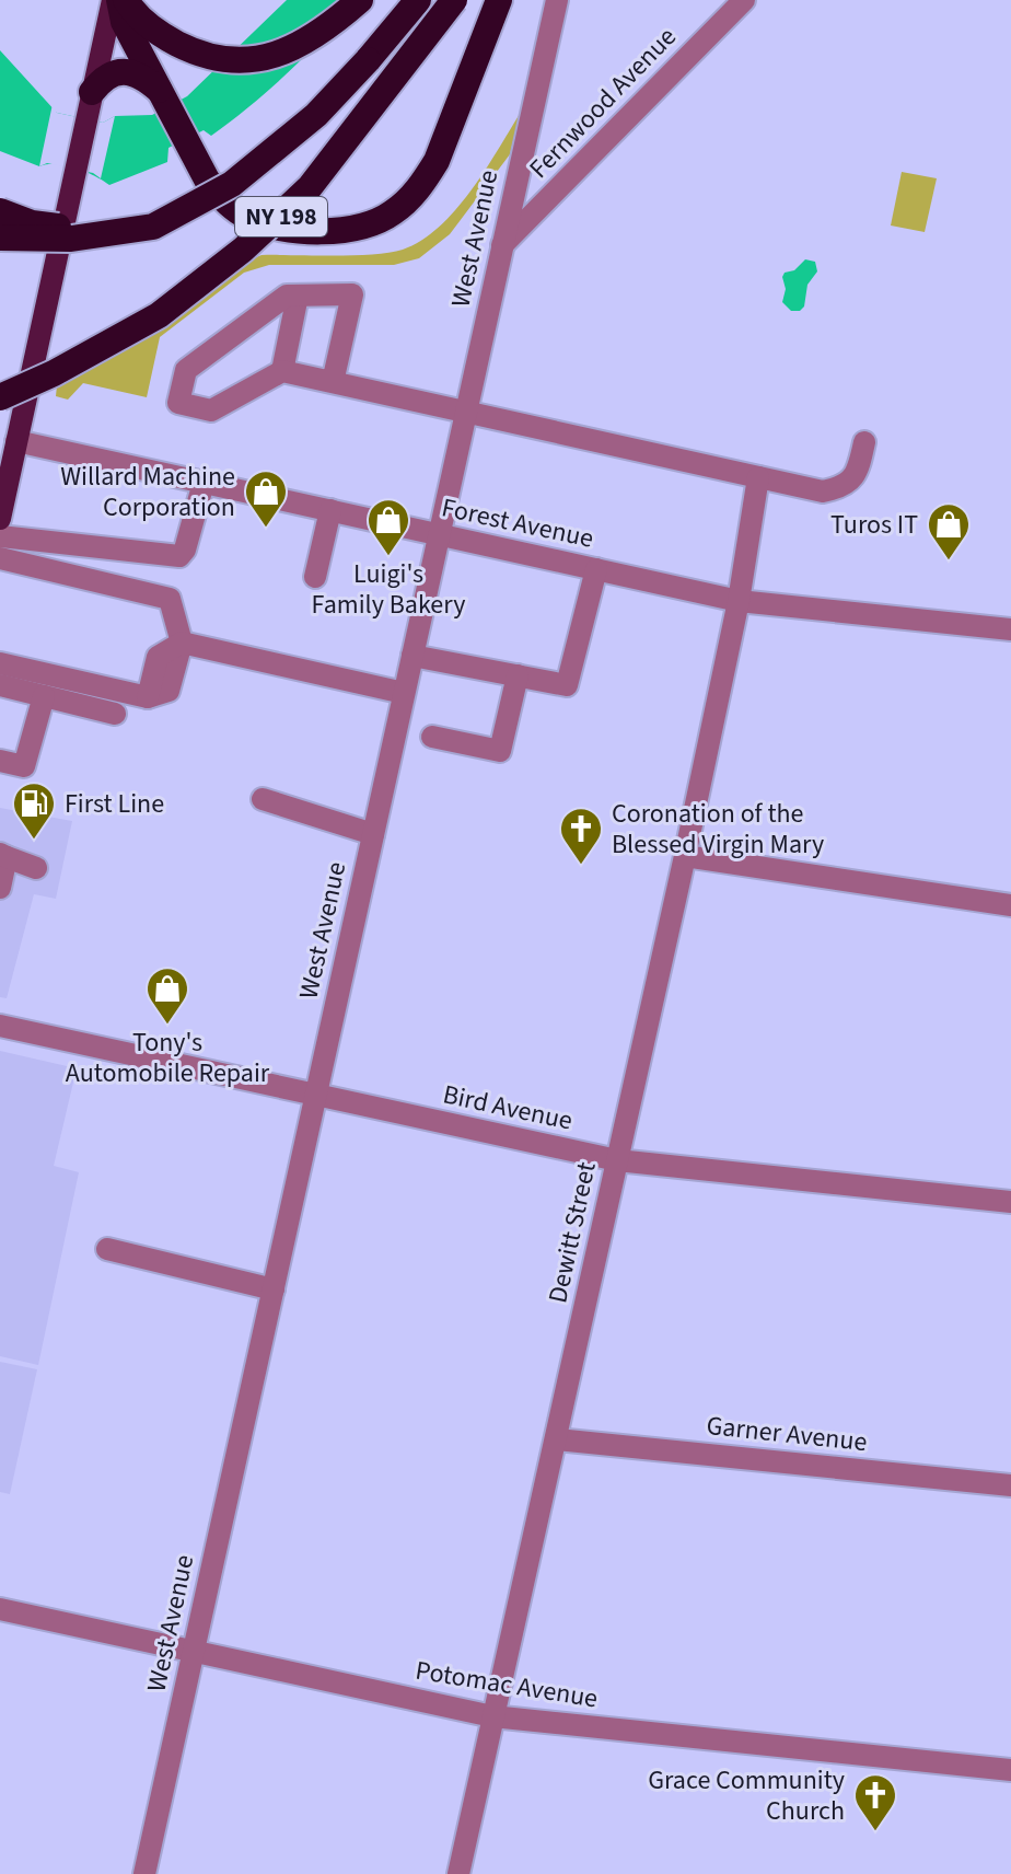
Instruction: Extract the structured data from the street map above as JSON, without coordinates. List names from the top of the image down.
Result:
{
  "streets": {
    "highway": ["NY 198"],
    "street": [
      "Fernwood Avenue",
      "West Avenue",
      "Forest Avenue",
      "Bird Avenue",
      "Dewitt Street",
      "Garner Avenue",
      "Potomac Avenue"
    ]
  },
  "crossings": [
    ["Fernwood Avenue", "West Avenue"],
    ["West Avenue", "Forest Avenue"],
    ["West Avenue", "Bird Avenue"],
    ["West Avenue", "Potomac Avenue"],
    ["Forest Avenue", "Dewitt Street"],
    ["Bird Avenue", "Dewitt Street"],
    ["Dewitt Street", "Garner Avenue"],
    ["Dewitt Street", "Potomac Avenue"]
  ],
  "places": {
    "shop": [
      "Willard Machine Corporation",
      "Luigi's Family Bakery",
      "Turos IT",
      "Tony's Automobile Repair"
    ],
    "fuel station": ["First Line"],
    "church": ["Coronation of the Blessed Virgin Mary", "Grace Community Church"]
  }
}
